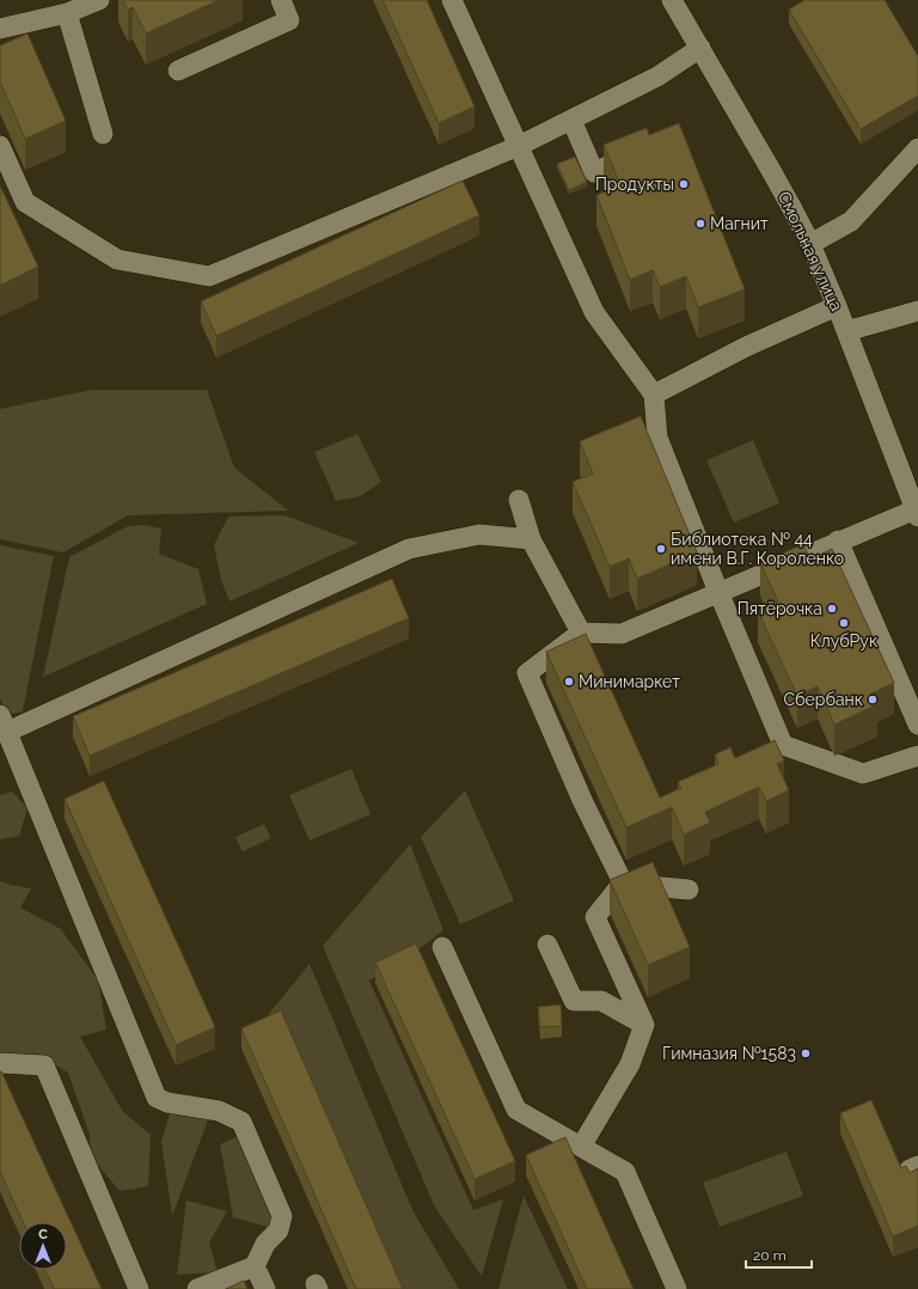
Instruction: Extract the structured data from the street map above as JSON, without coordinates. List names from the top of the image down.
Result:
{
  "streets": {
    "street": ["Смольная улица"]
  },
  "places": [
    "Продукты",
    "Магнит",
    "Библиотека № 44 имени В.Г. Короленко",
    "Пятёрочка",
    "КлубРук",
    "Минимаркет",
    "Сбербанк",
    "Гимназия №1583"
  ],
  "scale_bar": "20 m",
  "north": "top"
}
